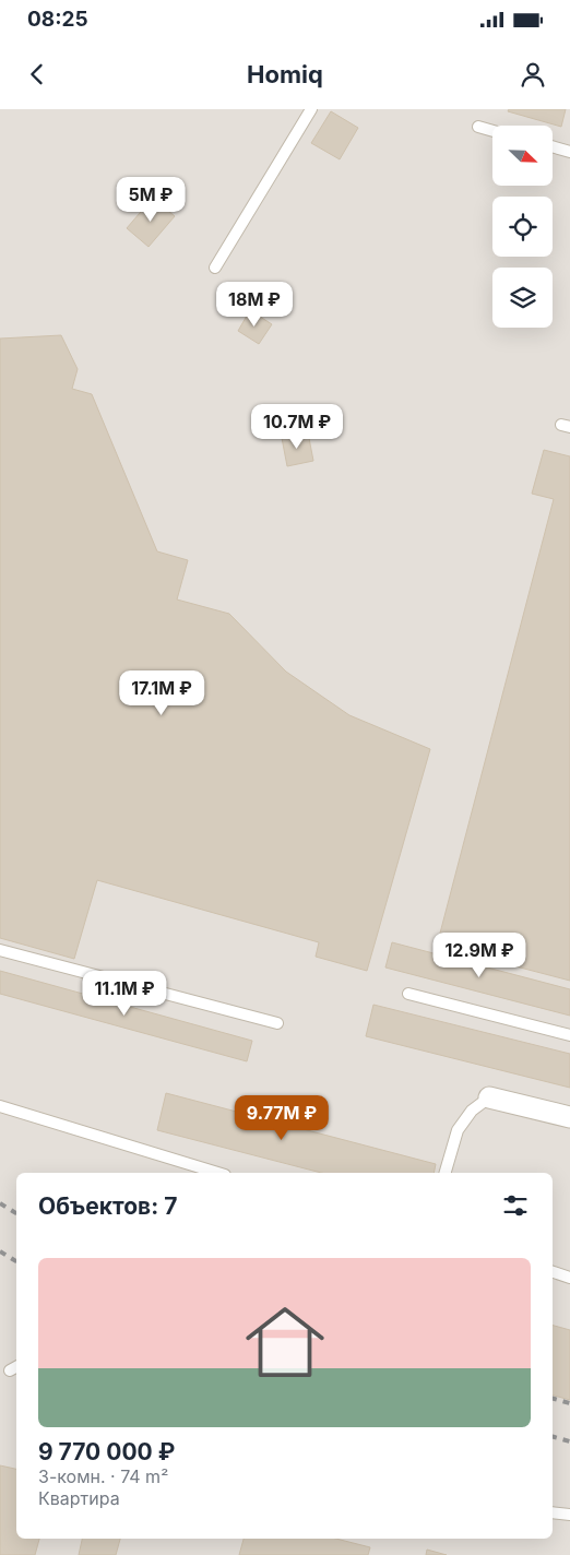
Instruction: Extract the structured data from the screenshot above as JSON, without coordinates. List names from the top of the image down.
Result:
{
  "north": "bottom right",
  "page": {
    "status": "08:25",
    "header": "Homiq",
    "price": [
      "5M ₽",
      "18M ₽",
      "10.7M ₽",
      "17.1M ₽",
      "12.9M ₽",
      "11.1M ₽",
      "9.77M ₽"
    ],
    "heading": "Объектов: 7",
    "list": [
      {
        "name": "9 770 000 ₽",
        "note": "3-комн. · 74 m² · Квартира"
      }
    ]
  }
}
